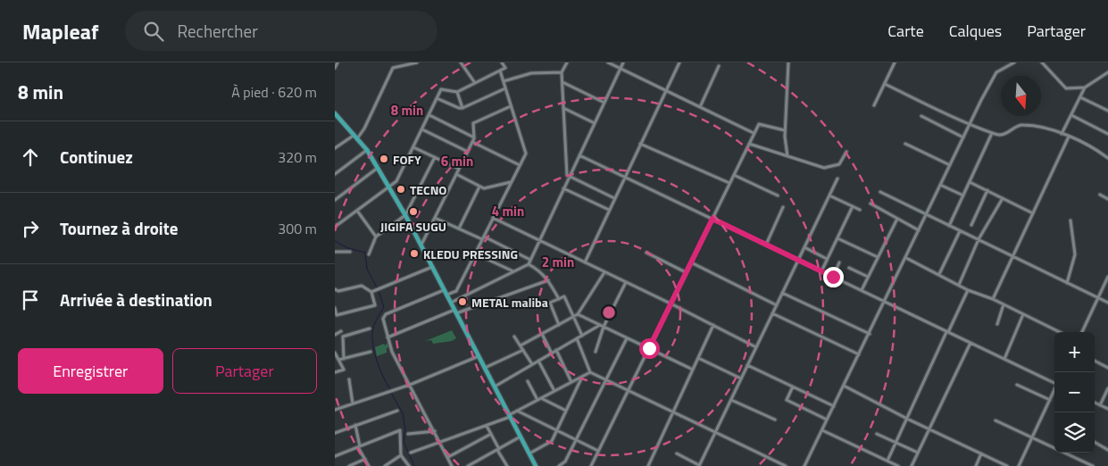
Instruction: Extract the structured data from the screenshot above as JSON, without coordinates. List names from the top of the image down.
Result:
{
  "places": [
    "FOFY",
    "TECNO",
    "JIGIFA SUGU",
    "KLEDU PRESSING",
    "METAL maliba"
  ],
  "north": "bottom",
  "page": {
    "header": "Mapleaf",
    "search": "Rechercher",
    "nav": ["Carte", "Calques", "Partager"],
    "heading": ["8 min", "À pied · 620 m"],
    "list": [
      ["Continuez", "320 m"],
      ["Tournez à droite", "300 m"],
      "Arrivée à destination"
    ],
    "map_buttons": ["+", "−"],
    "buttons": ["Enregistrer", "Partager"]
  },
  "rings": [
    "8 min",
    "6 min",
    "4 min",
    "2 min"
  ]
}
